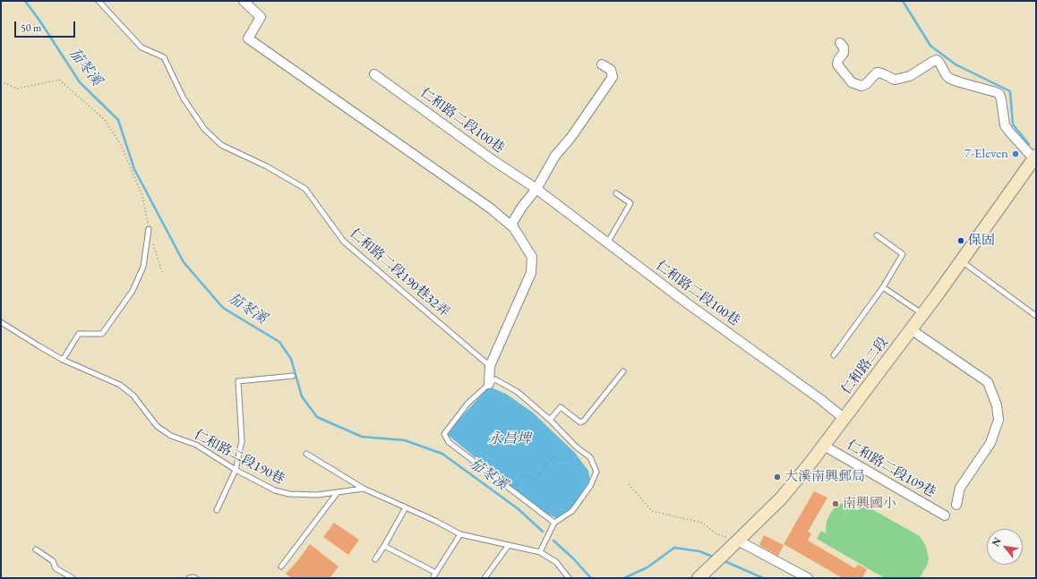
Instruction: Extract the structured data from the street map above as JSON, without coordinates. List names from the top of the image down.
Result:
{
  "streets": {
    "main road": ["仁和路二段"],
    "street": ["仁和路二段100巷", "仁和路二段109巷"],
    "lane": ["仁和路二段190巷32弄", "仁和路二段190巷"]
  },
  "crossings": [
    ["仁和路二段100巷", "仁和路二段"],
    ["仁和路二段", "仁和路二段109巷"]
  ],
  "water": ["茄苳溪", "永昌埤"],
  "places": [
    "7-Eleven",
    "保固",
    "大溪南興郵局",
    "南興國小"
  ],
  "scale_bar": "50 m",
  "north": "top left"
}
